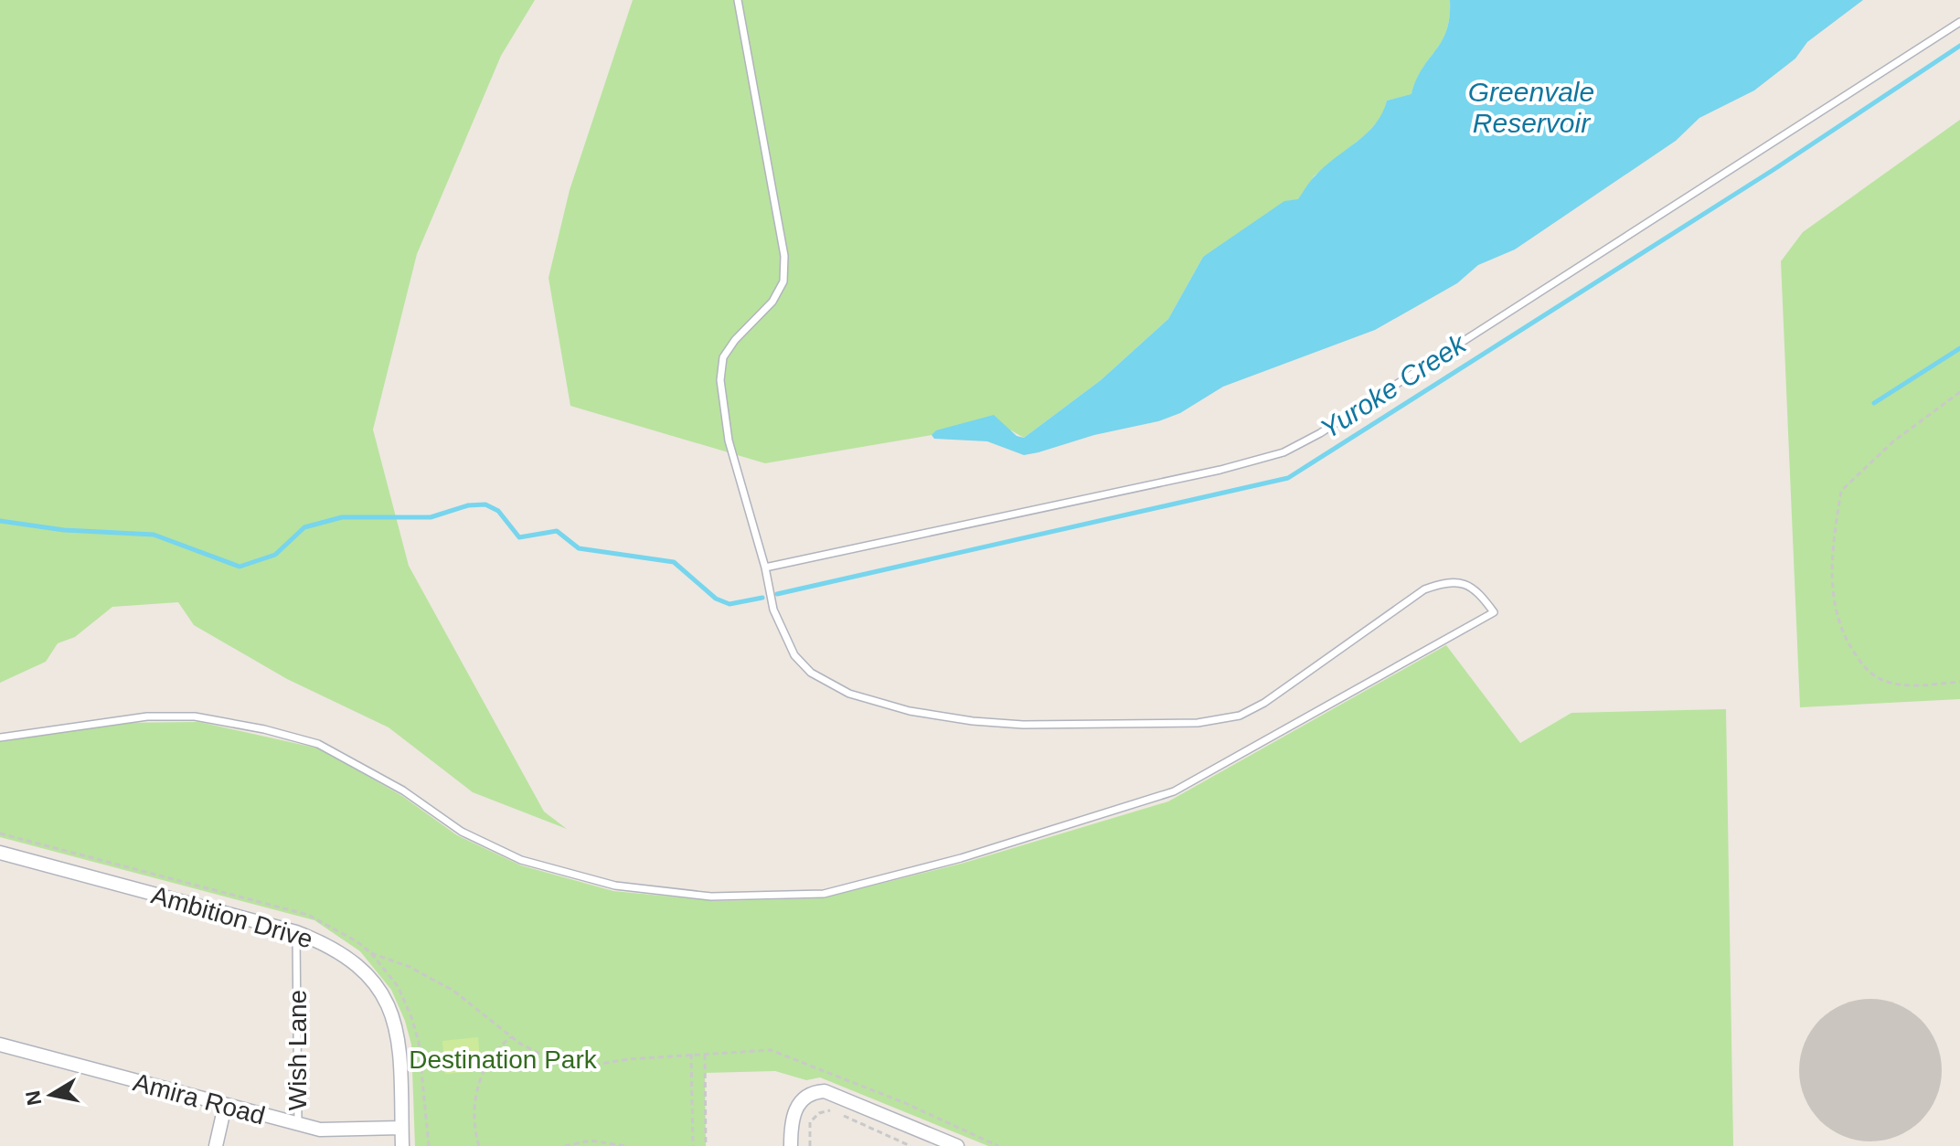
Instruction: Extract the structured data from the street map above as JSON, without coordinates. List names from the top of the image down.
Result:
{
  "streets": {
    "street": ["Ambition Drive", "Amira Road"],
    "lane": ["Wish Lane"]
  },
  "crossings": [
    ["Ambition Drive", "Wish Lane"],
    ["Ambition Drive", "Amira Road"],
    ["Wish Lane", "Amira Road"]
  ],
  "water": ["Greenvale Reservoir", "Yuroke Creek"],
  "parks": ["Destination Park"],
  "north": "left"
}
